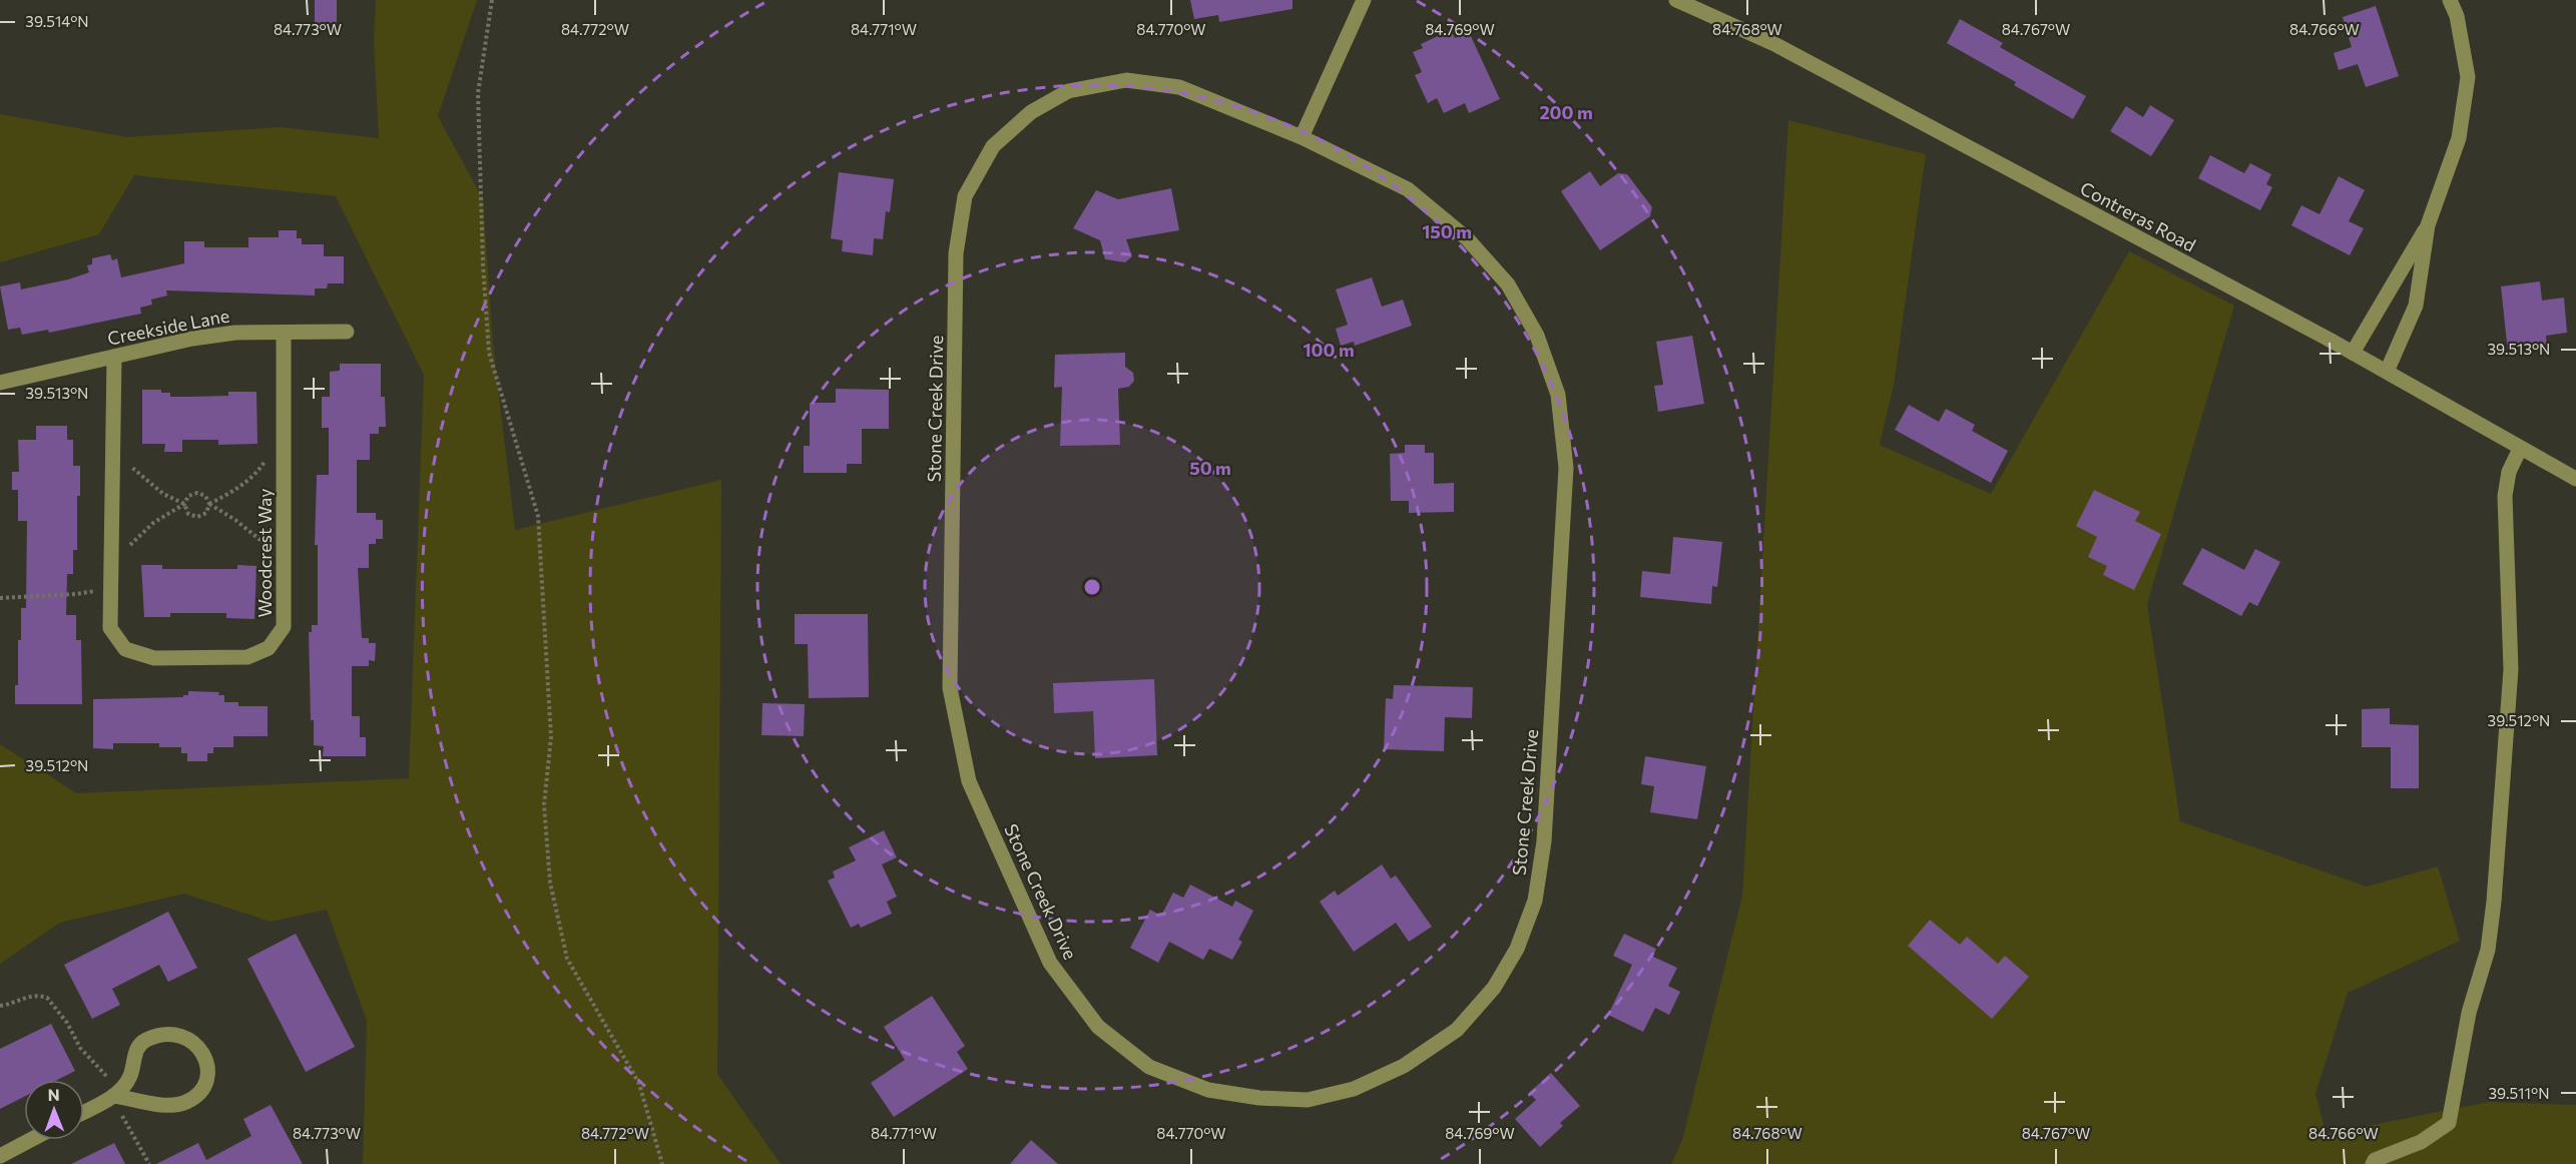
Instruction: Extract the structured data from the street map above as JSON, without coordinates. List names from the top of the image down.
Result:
{
  "streets": {
    "street": [
      "Contreras Road",
      "Creekside Lane",
      "Stone Creek Drive",
      "Woodcrest Way"
    ]
  },
  "crossings": [
    ["Creekside Lane", "Woodcrest Way"]
  ],
  "north": "top",
  "coordinates": [
    "39.514°N",
    "84.773°W",
    "84.772°W",
    "84.771°W",
    "84.770°W",
    "84.769°W",
    "84.768°W",
    "84.767°W",
    "84.766°W",
    "39.513°N",
    "39.512°N",
    "39.511°N"
  ],
  "rings": [
    "200 m",
    "150 m",
    "100 m",
    "50 m"
  ]
}
